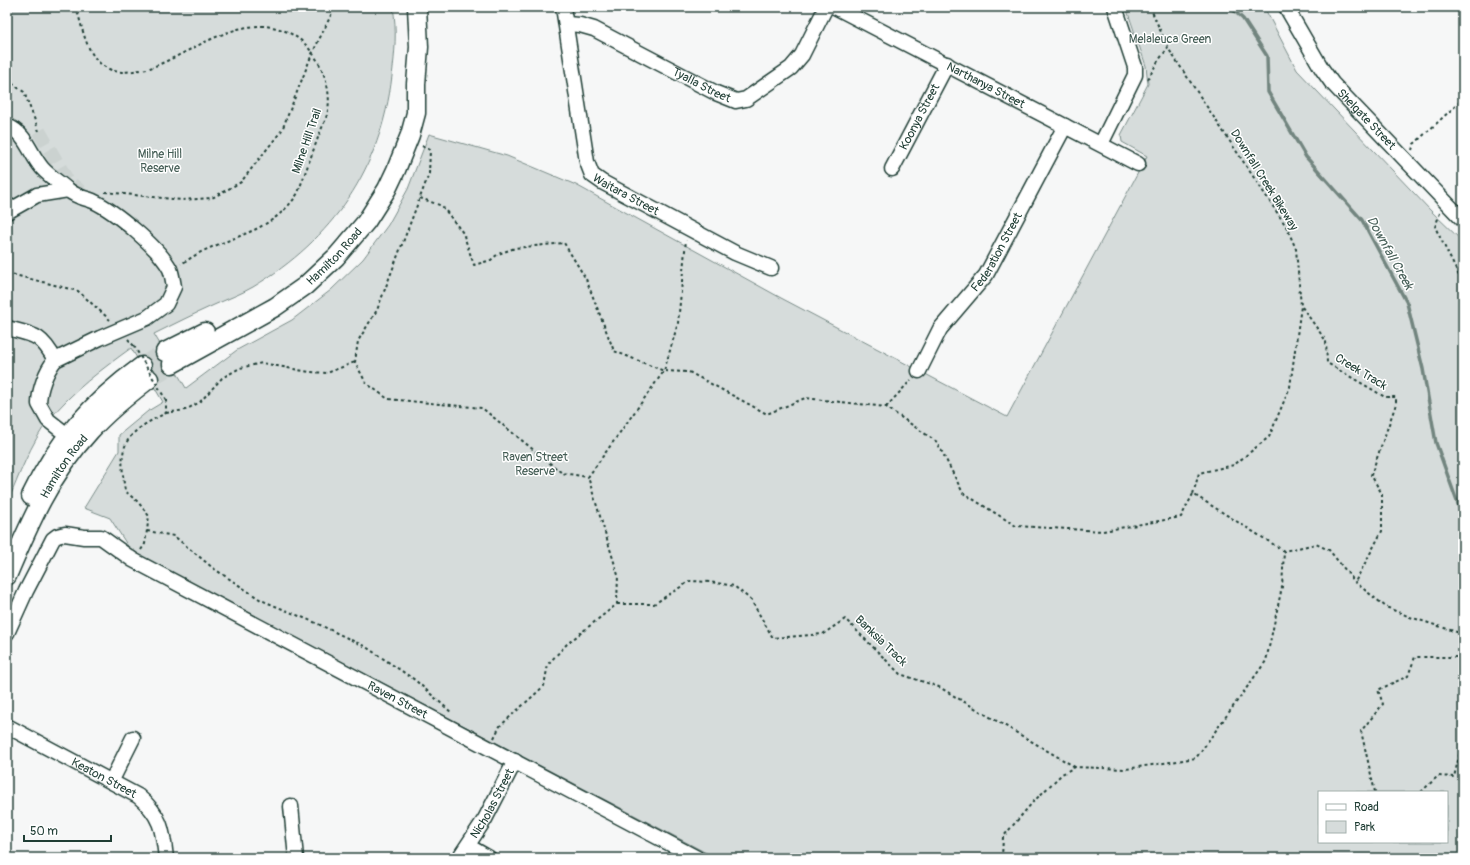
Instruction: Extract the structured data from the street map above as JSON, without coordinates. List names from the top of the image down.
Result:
{
  "streets": {
    "main road": ["Hamilton Road"],
    "street": [
      "Tyalla Street",
      "Narthanya Street",
      "Koonya Street",
      "Shelgate Street",
      "Waitara Street",
      "Federation Street",
      "Raven Street",
      "Keaton Street",
      "Nicholas Street"
    ],
    "path": [
      "Milne Hill Trail",
      "Downfall Creek Bikeway",
      "Creek Track",
      "Banksia Track"
    ]
  },
  "crossings": [
    ["Tyalla Street", "Waitara Street"],
    ["Narthanya Street", "Koonya Street"],
    ["Narthanya Street", "Federation Street"],
    ["Downfall Creek Bikeway", "Creek Track"],
    ["Raven Street", "Nicholas Street"]
  ],
  "water": ["Downfall Creek"],
  "parks": ["Melaleuca Green", "Milne Hill Reserve", "Raven Street Reserve"],
  "legend": ["Road", "Park"],
  "scale_bar": "50 m"
}
